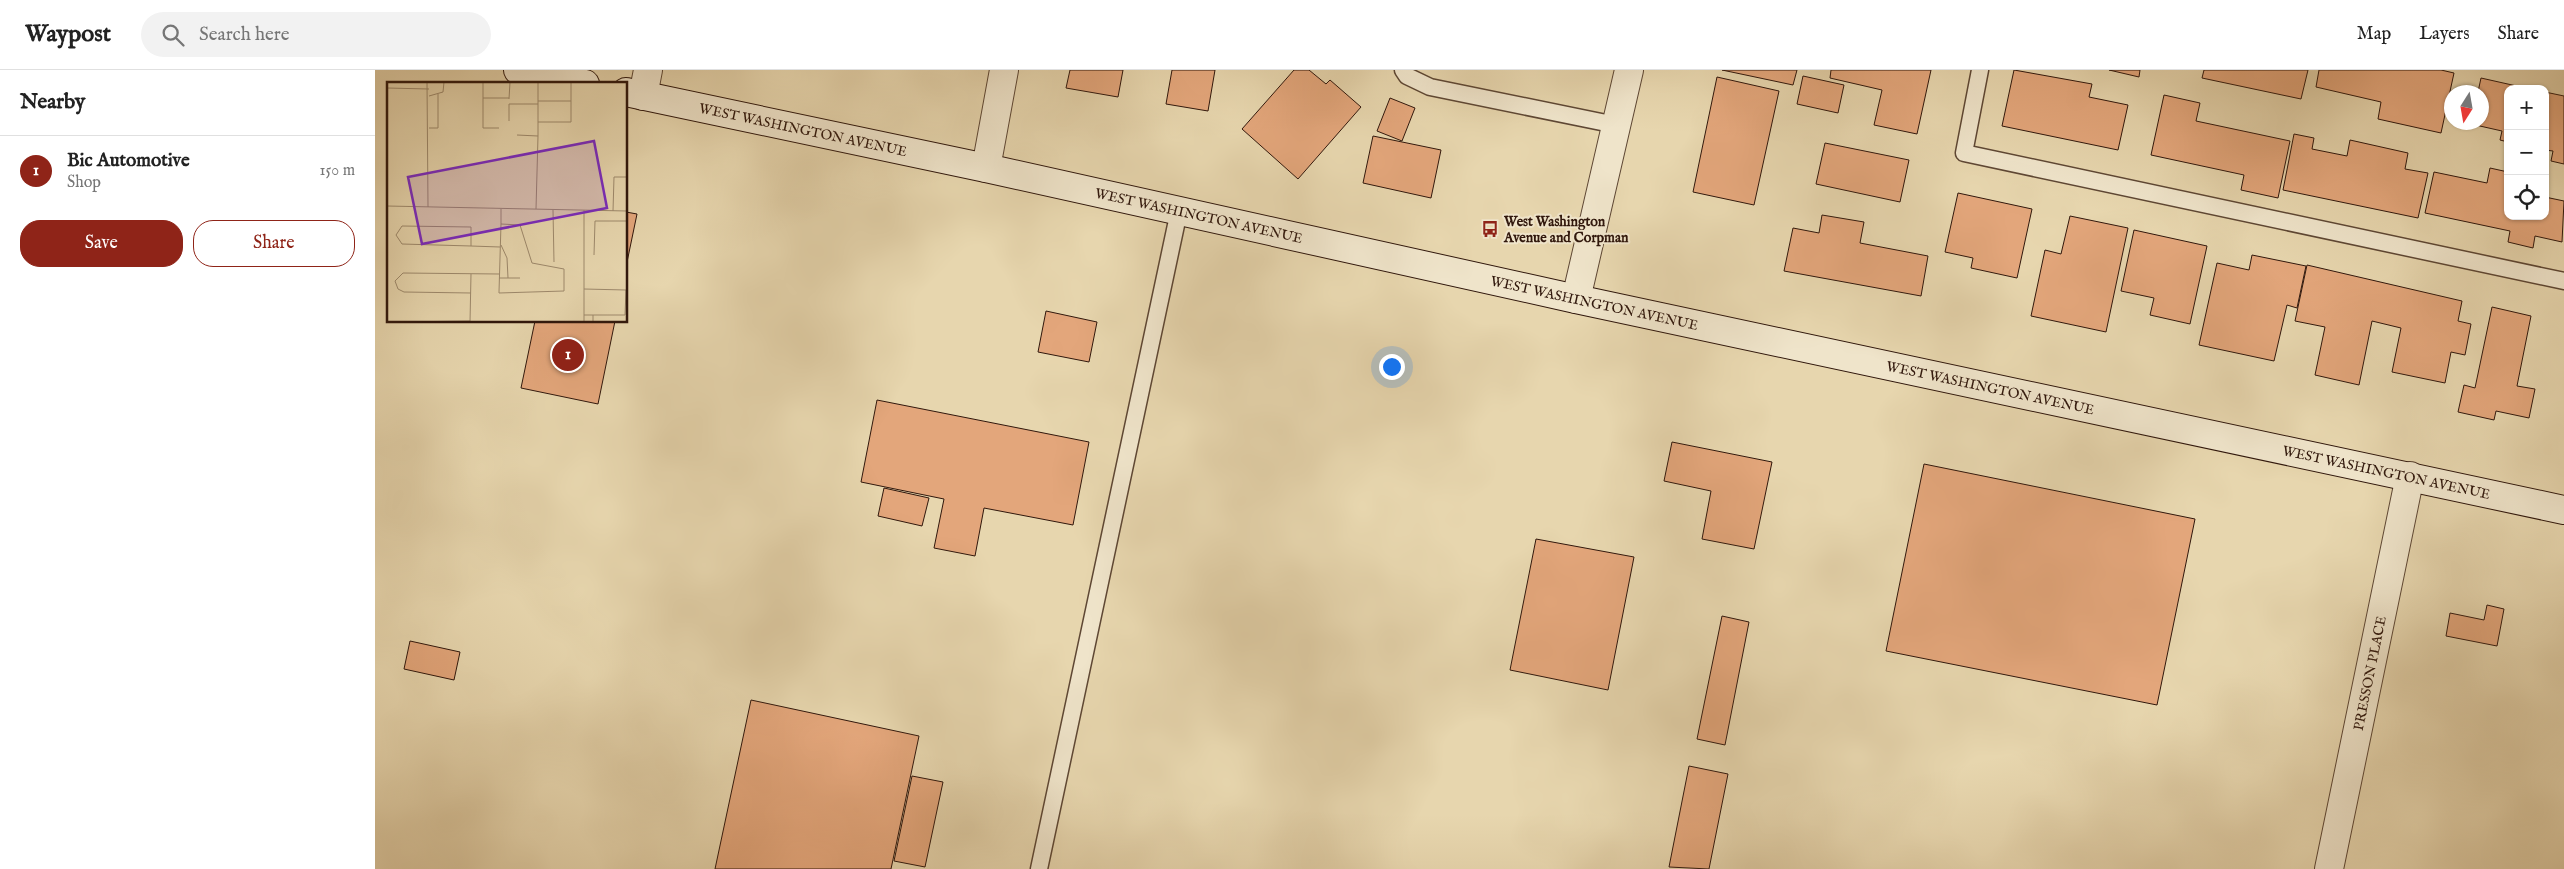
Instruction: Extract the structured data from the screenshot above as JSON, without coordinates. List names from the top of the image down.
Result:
{
  "streets": {
    "main road": ["WEST WASHINGTON AVENUE", "PRESSON PLACE"]
  },
  "crossings": [
    ["WEST WASHINGTON AVENUE", "PRESSON PLACE"]
  ],
  "places": {
    "bus stop": ["West Washington Avenue and Corpman"]
  },
  "north": "bottom",
  "page": {
    "header": "Waypost",
    "search": "Search here",
    "nav": ["Map", "Layers", "Share"],
    "heading": "Nearby",
    "map_buttons": ["+", "−"],
    "list": [
      {
        "mark": "1",
        "name": "Bic Automotive",
        "note": "Shop",
        "value": "150 m"
      }
    ],
    "buttons": ["Save", "Share"],
    "pins": "1"
  }
}
